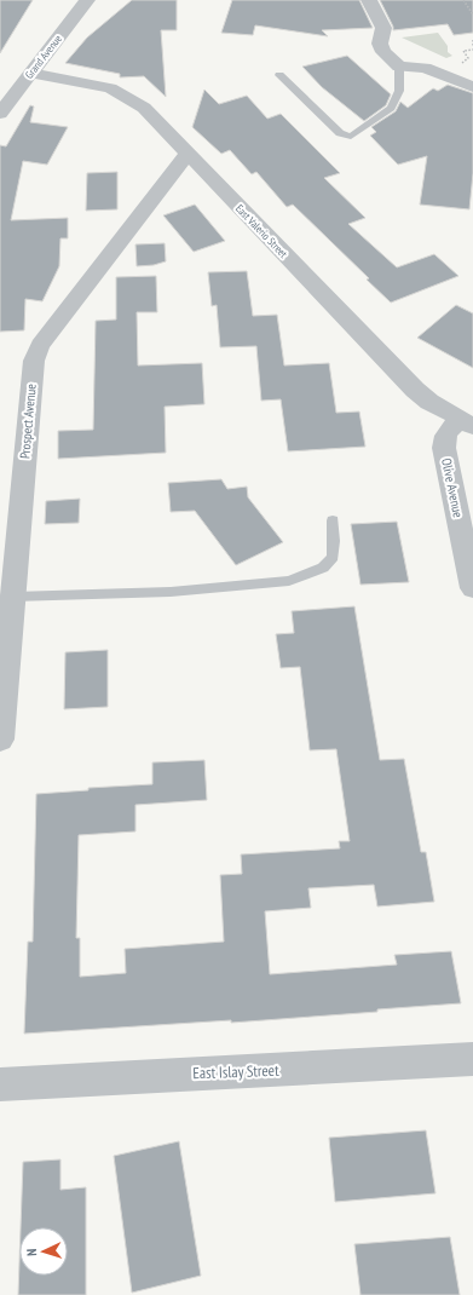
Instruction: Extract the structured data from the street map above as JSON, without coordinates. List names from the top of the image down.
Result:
{
  "streets": {
    "street": [
      "Grand Avenue",
      "East Valerio Street",
      "Prospect Avenue",
      "Olive Avenue",
      "East Islay Street"
    ]
  },
  "crossings": [
    ["Grand Avenue", "East Valerio Street"],
    ["East Valerio Street", "Prospect Avenue"],
    ["East Valerio Street", "Olive Avenue"]
  ],
  "north": "left"
}
